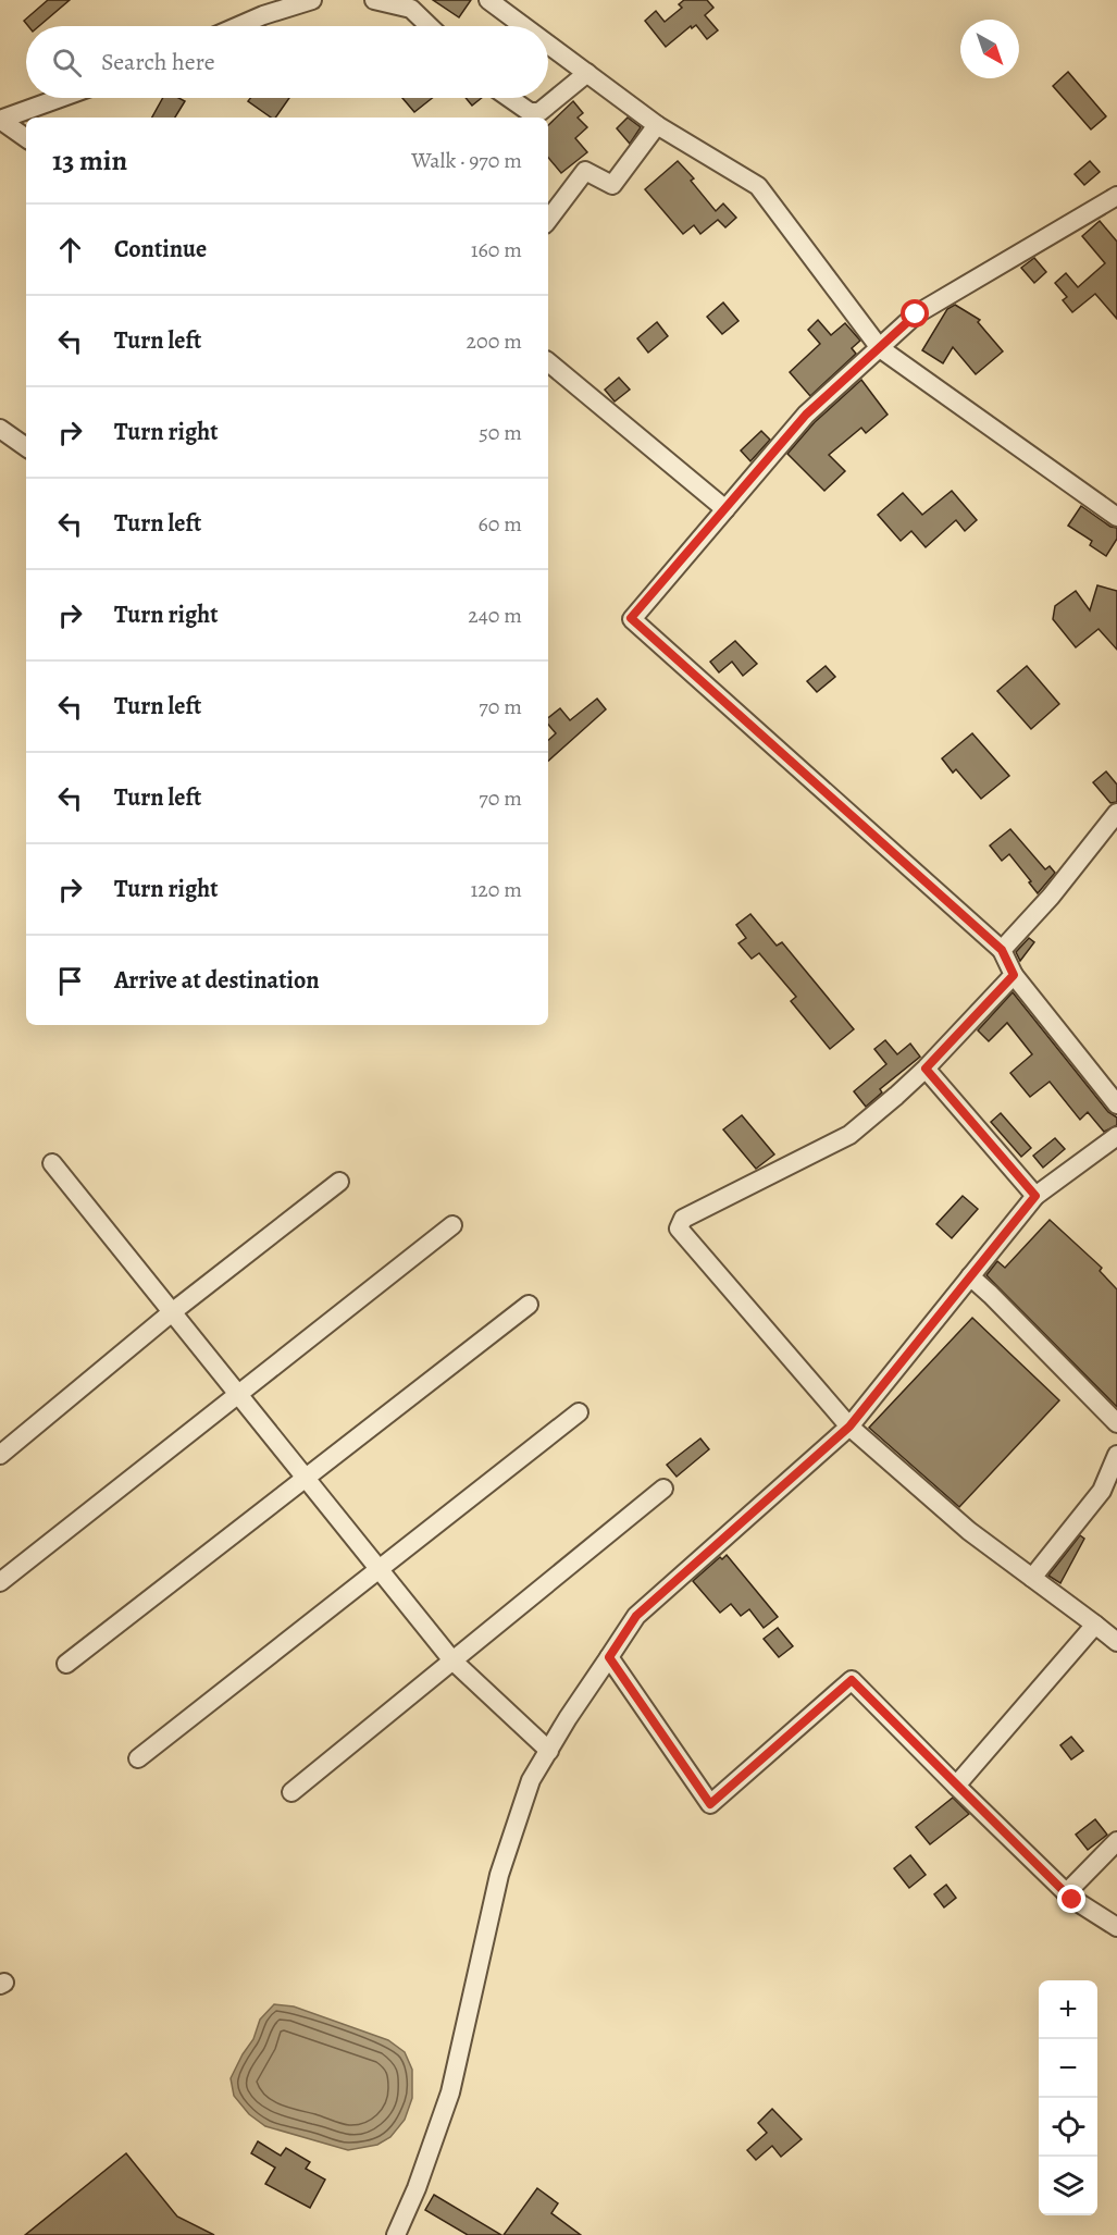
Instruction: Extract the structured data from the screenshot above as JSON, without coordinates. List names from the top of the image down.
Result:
{
  "north": "bottom right",
  "page": {
    "search": "Search here",
    "heading": ["13 min", "Walk · 970 m"],
    "list": [
      ["Continue", "160 m"],
      ["Turn left", "200 m"],
      ["Turn right", "50 m"],
      ["Turn left", "60 m"],
      ["Turn right", "240 m"],
      ["Turn left", "70 m"],
      ["Turn left", "70 m"],
      ["Turn right", "120 m"],
      "Arrive at destination"
    ],
    "map_buttons": ["+", "−"]
  }
}
